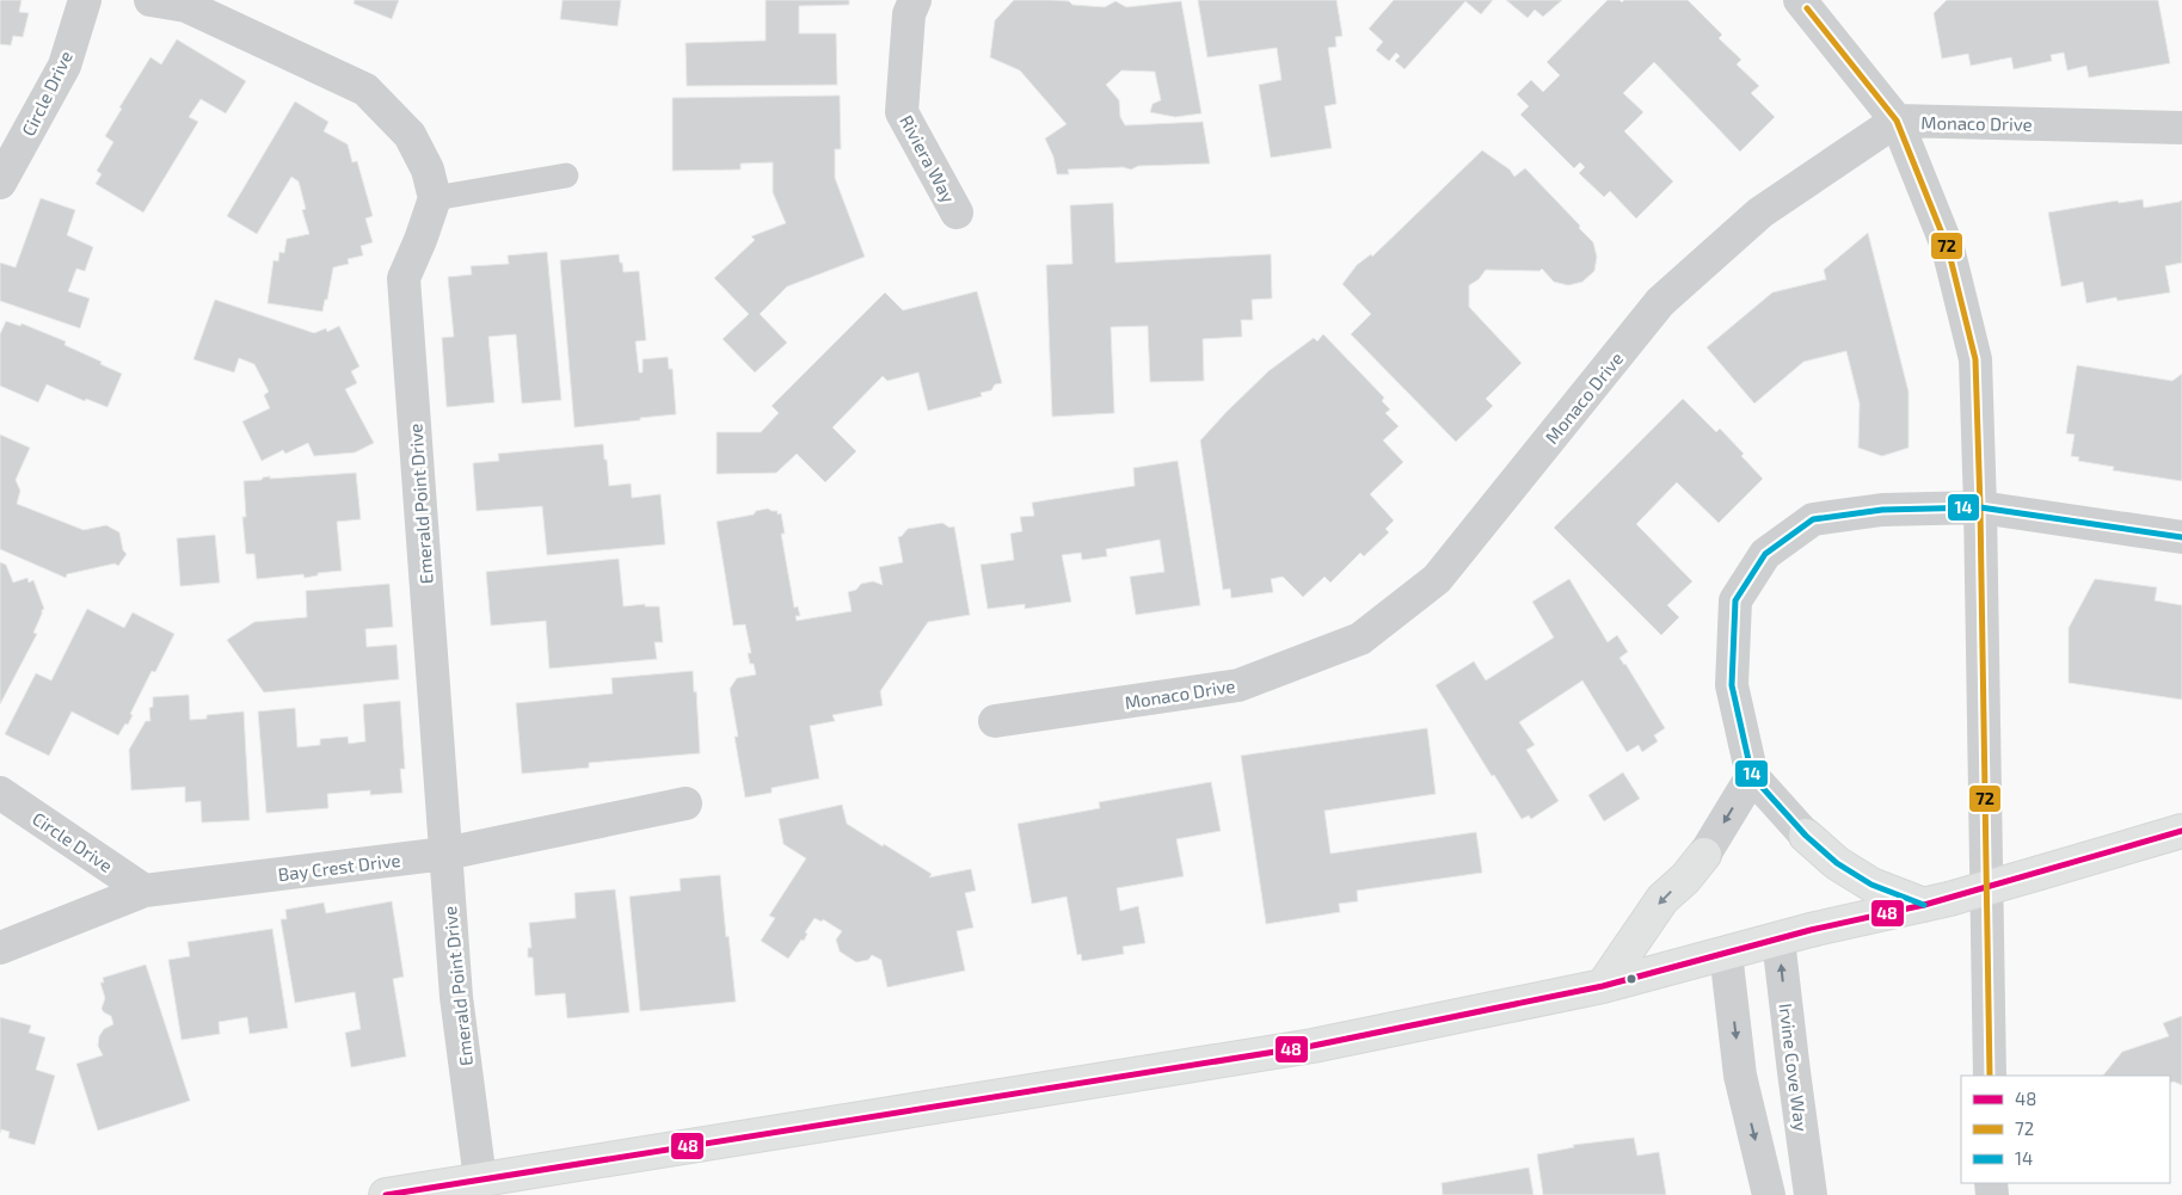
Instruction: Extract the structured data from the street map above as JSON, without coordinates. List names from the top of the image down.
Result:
{
  "streets": {
    "street": [
      "Circle Drive",
      "Monaco Drive",
      "Riviera Way",
      "Emerald Point Drive",
      "Bay Crest Drive",
      "Irvine Cove Way"
    ]
  },
  "crossings": [
    ["Circle Drive", "Bay Crest Drive"],
    ["Emerald Point Drive", "Bay Crest Drive"]
  ],
  "lines": ["transit line 72", "transit line 14", "transit line 48"],
  "legend": ["48", "72", "14"]
}
